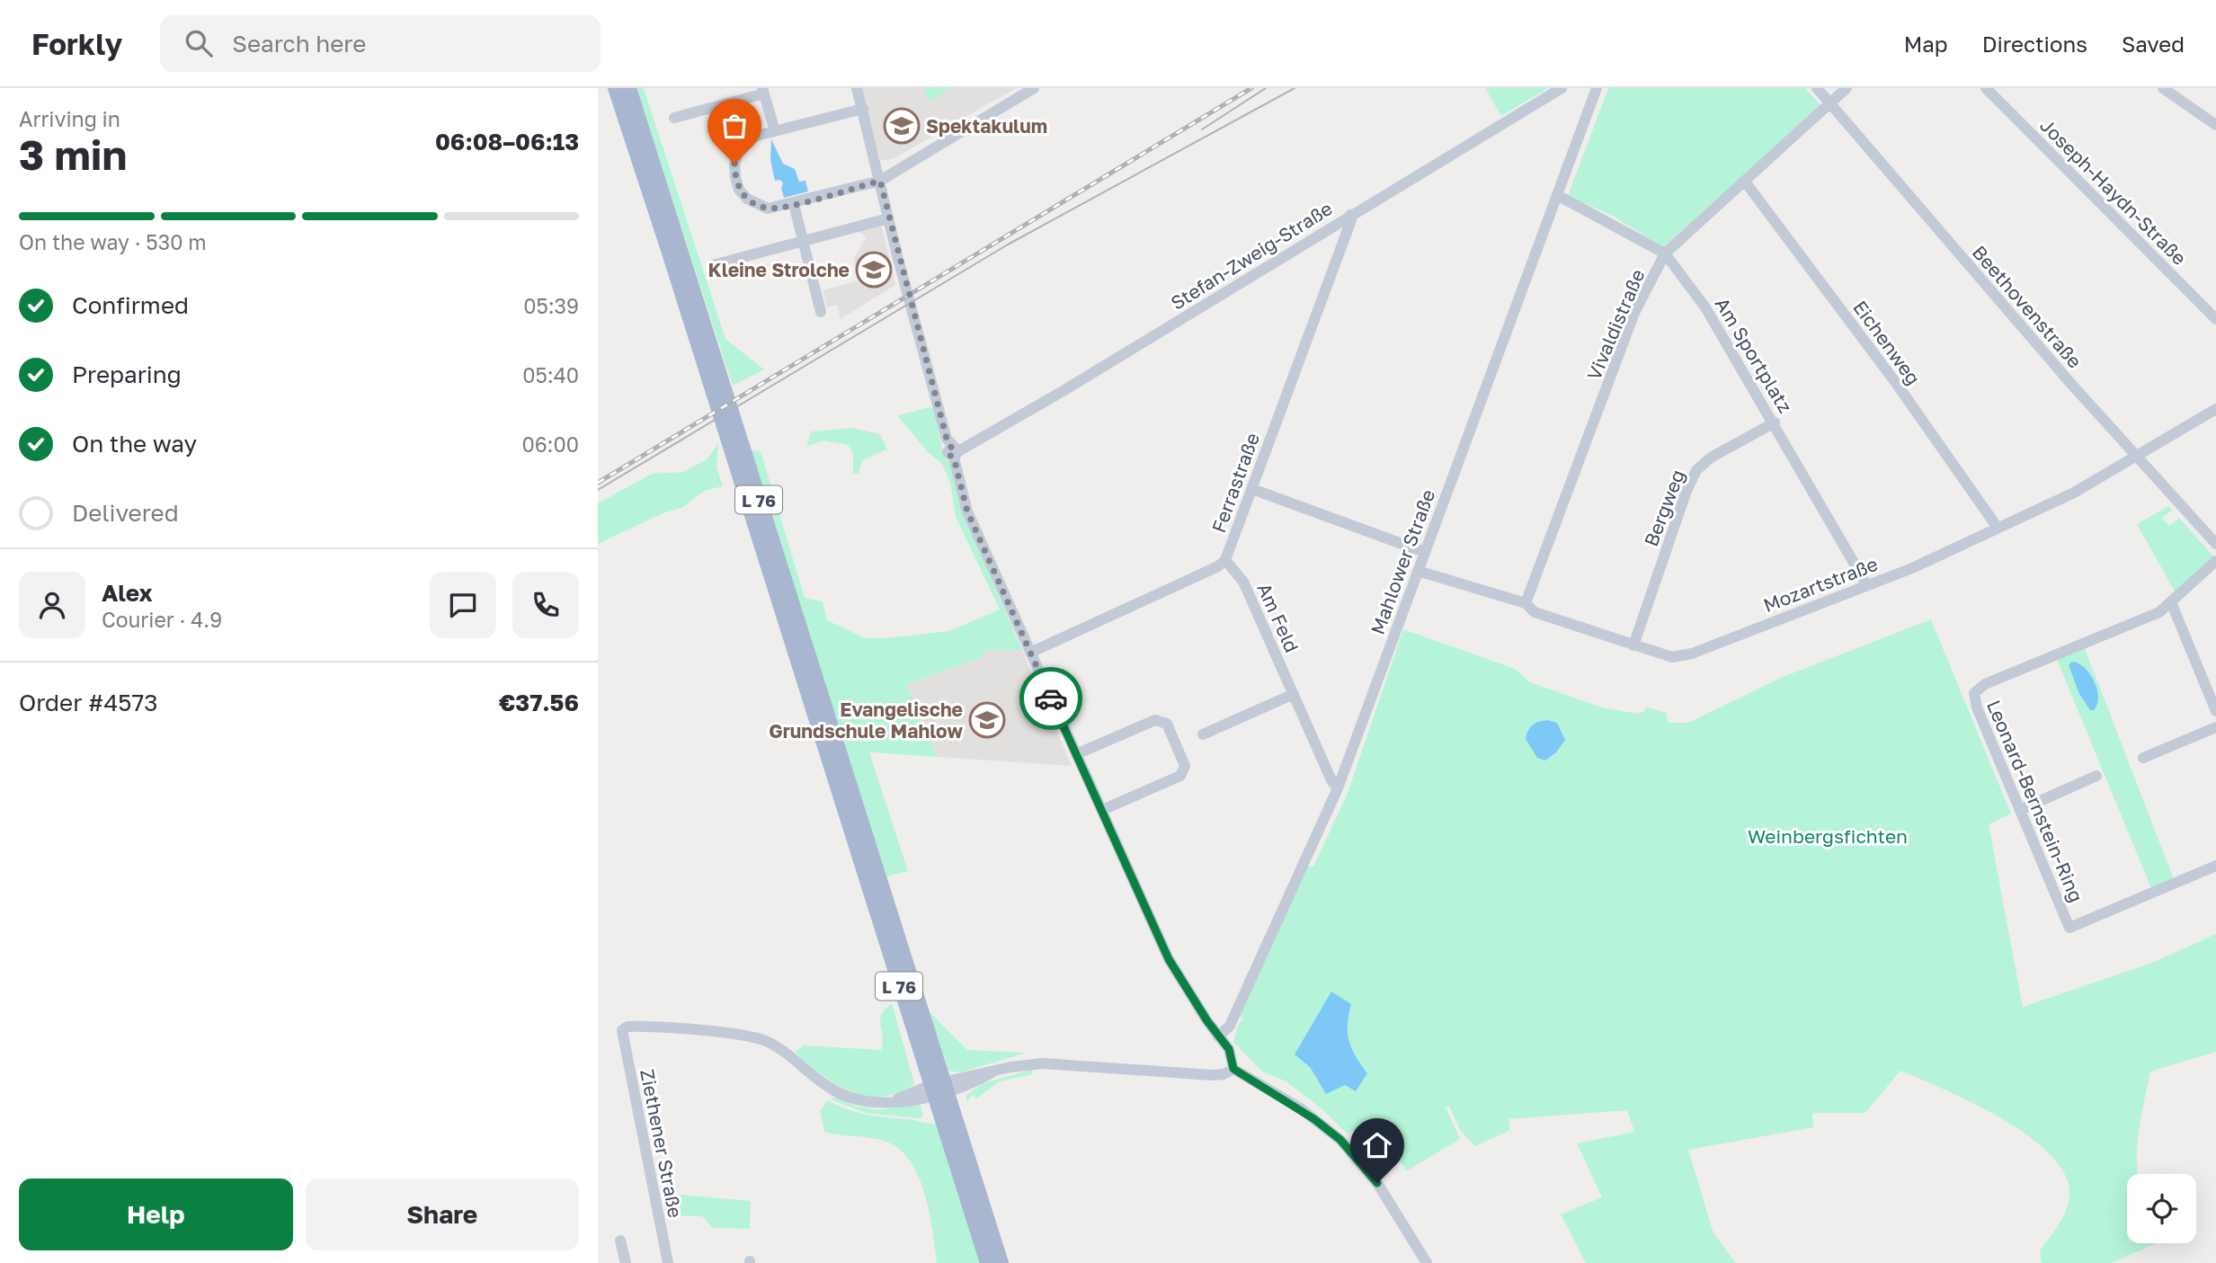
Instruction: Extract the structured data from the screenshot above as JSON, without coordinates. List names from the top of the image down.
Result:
{
  "streets": {
    "main road": ["L 76"],
    "street": [
      "Joseph-Haydn-Straße",
      "Stefan-Zweig-Straße",
      "Beethovenstraße",
      "Vivaldistraße",
      "Eichenweg",
      "Am Sportplatz",
      "Ferrastraße",
      "Bergweg",
      "Mahlower Straße",
      "Mozartstraße",
      "Am Feld",
      "Leonard-Bernstein-Ring",
      "Ziethener Straße"
    ]
  },
  "crossings": [
    ["Stefan-Zweig-Straße", "Ferrastraße"],
    ["Beethovenstraße", "Vivaldistraße"],
    ["Beethovenstraße", "Mozartstraße"],
    ["Vivaldistraße", "Eichenweg"],
    ["Vivaldistraße", "Am Sportplatz"],
    ["Vivaldistraße", "Mozartstraße"],
    ["Eichenweg", "Mozartstraße"],
    ["Am Sportplatz", "Bergweg"],
    ["Am Sportplatz", "Mahlower Straße"],
    ["Am Sportplatz", "Mozartstraße"],
    ["Ferrastraße", "Am Feld"],
    ["L 76", "Ziethener Straße"],
    ["Bergweg", "Mozartstraße"],
    ["Mahlower Straße", "Mozartstraße"],
    ["Mahlower Straße", "Am Feld"]
  ],
  "parks": ["Weinbergsfichten"],
  "places": {
    "school or university": ["Spektakulum", "Kleine Strolche", "Evangelische Grundschule Mahlow"]
  },
  "page": {
    "header": "Forkly",
    "search": "Search here",
    "nav": ["Map", "Directions", "Saved"],
    "heading": ["3 min", "Arriving in", "06:08–06:13"],
    "panel": [
      "Alex",
      "Courier · 4.9",
      "Order #4573",
      "€37.56"
    ],
    "bar": "On the way · 530 m",
    "list": [
      ["Confirmed", "05:39"],
      ["Preparing", "05:40"],
      ["On the way", "06:00"],
      "Delivered"
    ],
    "buttons": ["Help", "Share"]
  }
}
